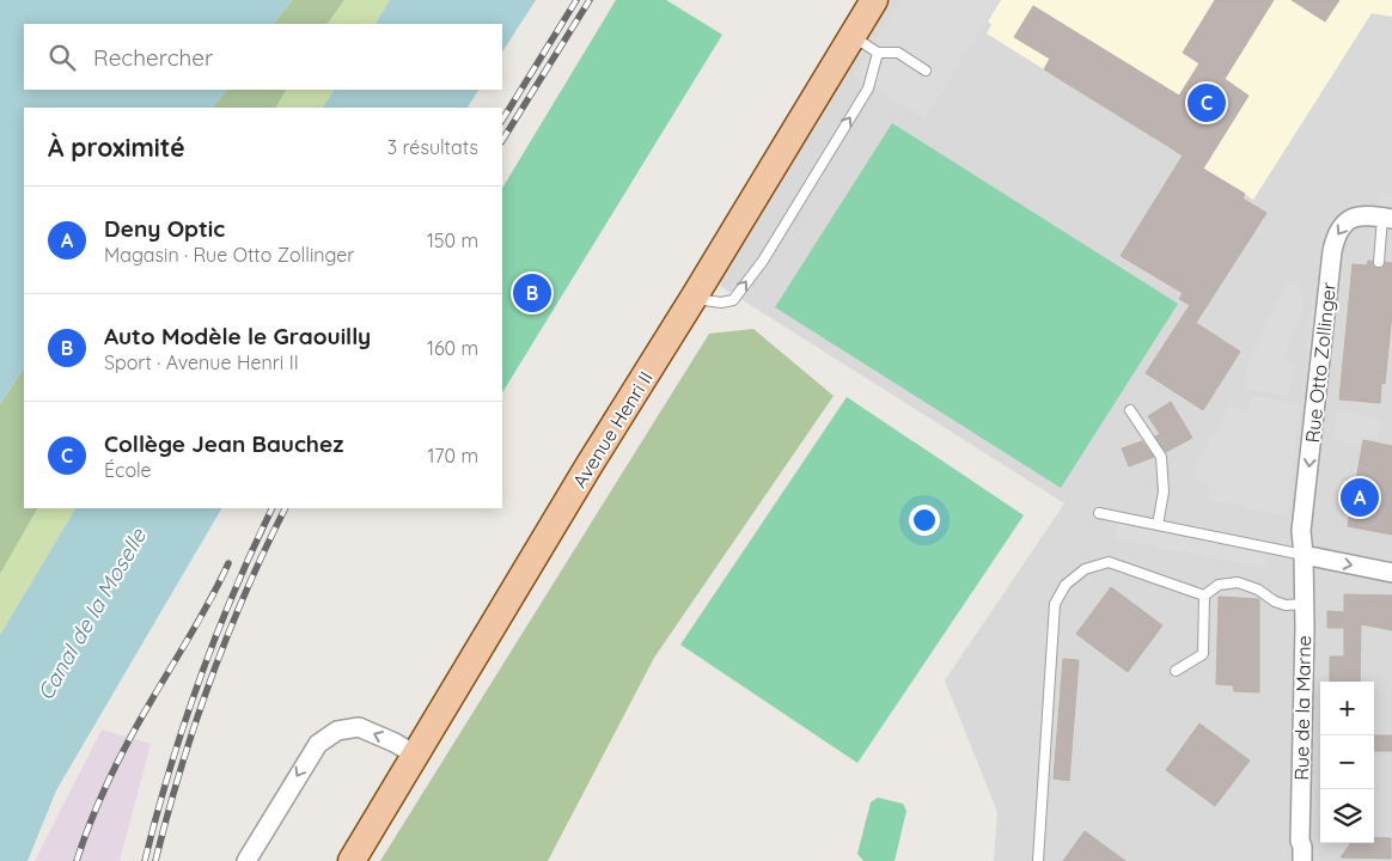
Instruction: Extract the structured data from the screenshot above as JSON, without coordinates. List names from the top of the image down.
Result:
{
  "streets": {
    "main road": ["Avenue Henri II"],
    "street": ["Rue Otto Zollinger", "Rue de la Marne"]
  },
  "crossings": [
    ["Rue Otto Zollinger", "Rue de la Marne"]
  ],
  "one_way": ["Rue Otto Zollinger"],
  "water": ["Canal de la Moselle"],
  "page": {
    "search": "Rechercher",
    "pins": ["C", "B", "A"],
    "heading": ["À proximité", "3 résultats"],
    "list": [
      {
        "mark": "A",
        "name": "Deny Optic",
        "note": "Magasin · Rue Otto Zollinger",
        "value": "150 m"
      },
      {
        "mark": "B",
        "name": "Auto Modèle le Graouilly",
        "note": "Sport · Avenue Henri II",
        "value": "160 m"
      },
      {
        "mark": "C",
        "name": "Collège Jean Bauchez",
        "note": "École",
        "value": "170 m"
      }
    ],
    "map_buttons": ["+", "−"]
  }
}
